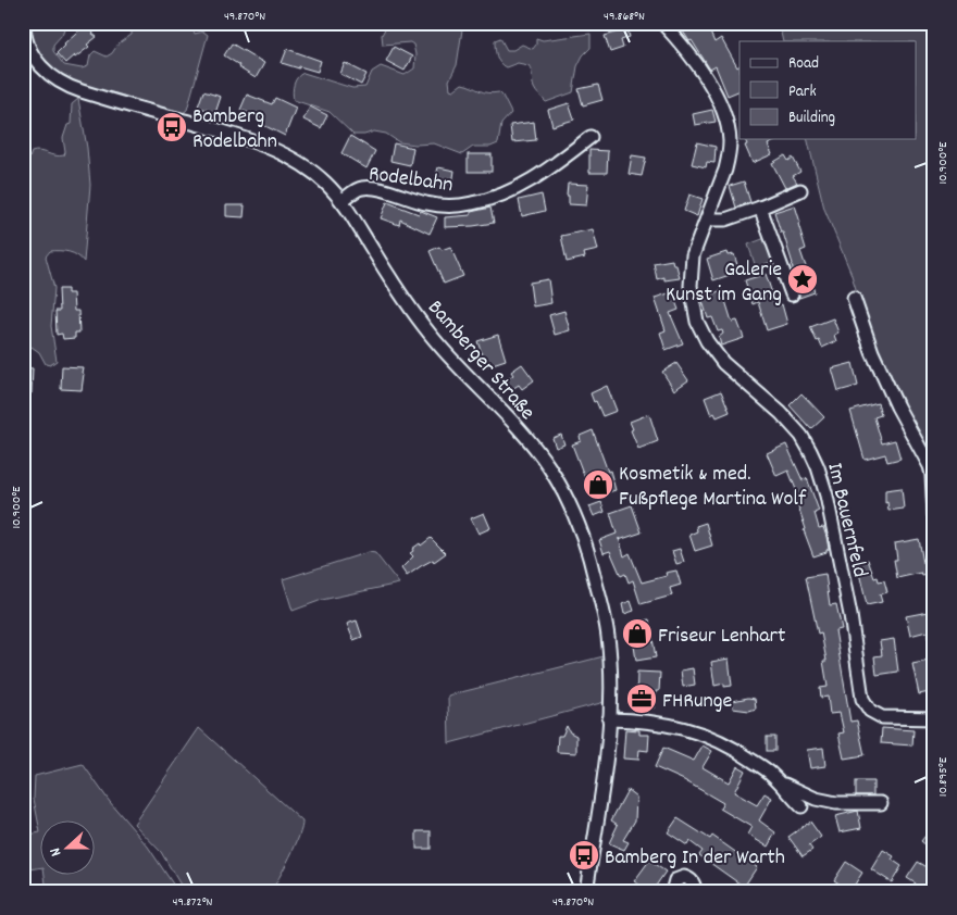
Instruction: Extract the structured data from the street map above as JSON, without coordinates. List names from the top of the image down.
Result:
{
  "streets": {
    "street": ["Rodelbahn", "Bamberger Straße", "Im Bauernfeld"]
  },
  "crossings": [
    ["Rodelbahn", "Bamberger Straße"]
  ],
  "places": {
    "bus stop": ["Bamberg Rodelbahn", "Bamberg In der Warth"],
    "place": ["Galerie Kunst im Gang"],
    "shop": ["Kosmetik & med. Fußpflege Martina Wolf", "Friseur Lenhart"],
    "office": ["FHRunge"]
  },
  "legend": ["Road", "Park", "Building"],
  "north": "left",
  "coordinates": [
    "49.870°N",
    "49.868°N",
    "10.900°E",
    "10.895°E",
    "49.872°N"
  ]
}
